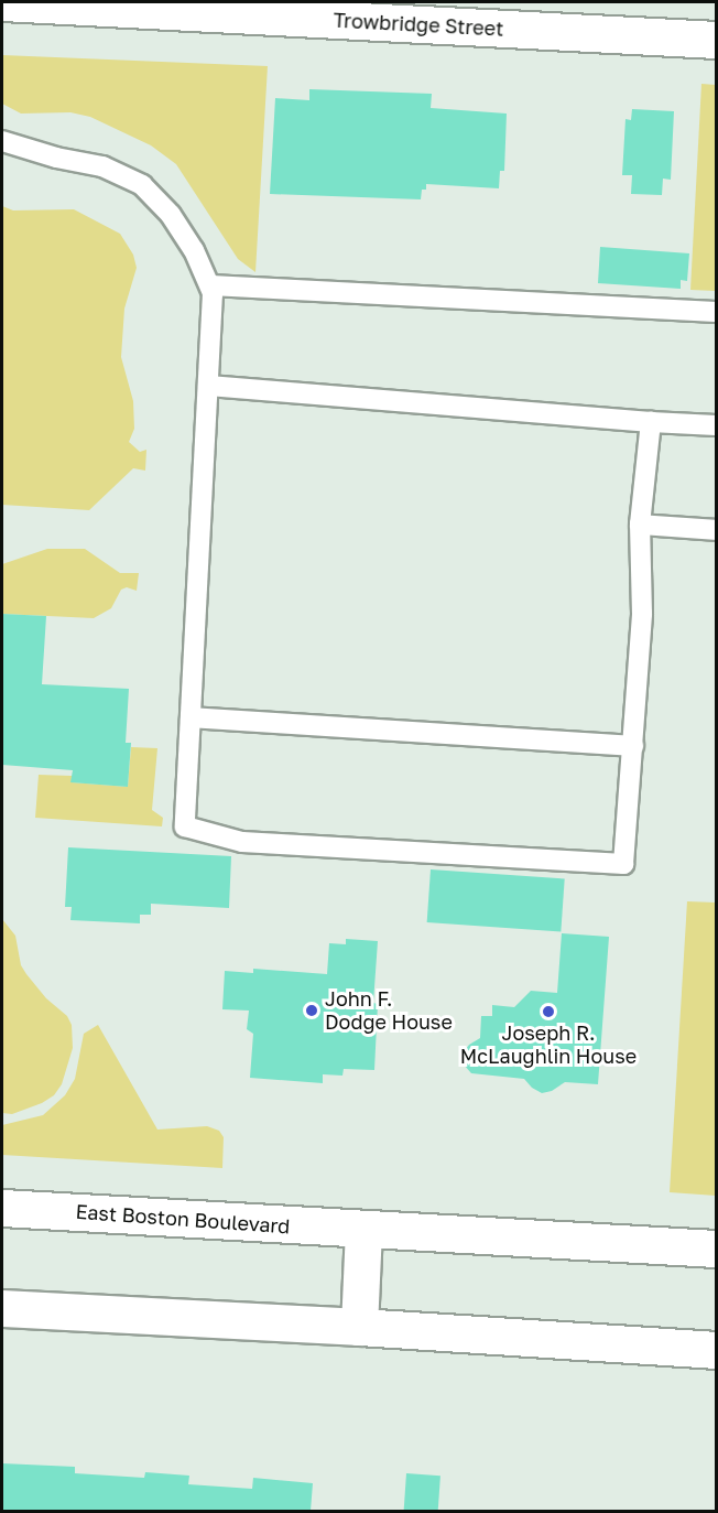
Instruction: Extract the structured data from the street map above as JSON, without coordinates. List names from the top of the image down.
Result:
{
  "streets": {
    "street": ["Trowbridge Street", "East Boston Boulevard"]
  },
  "places": ["John F. Dodge House", "Joseph R. McLaughlin House"]
}
